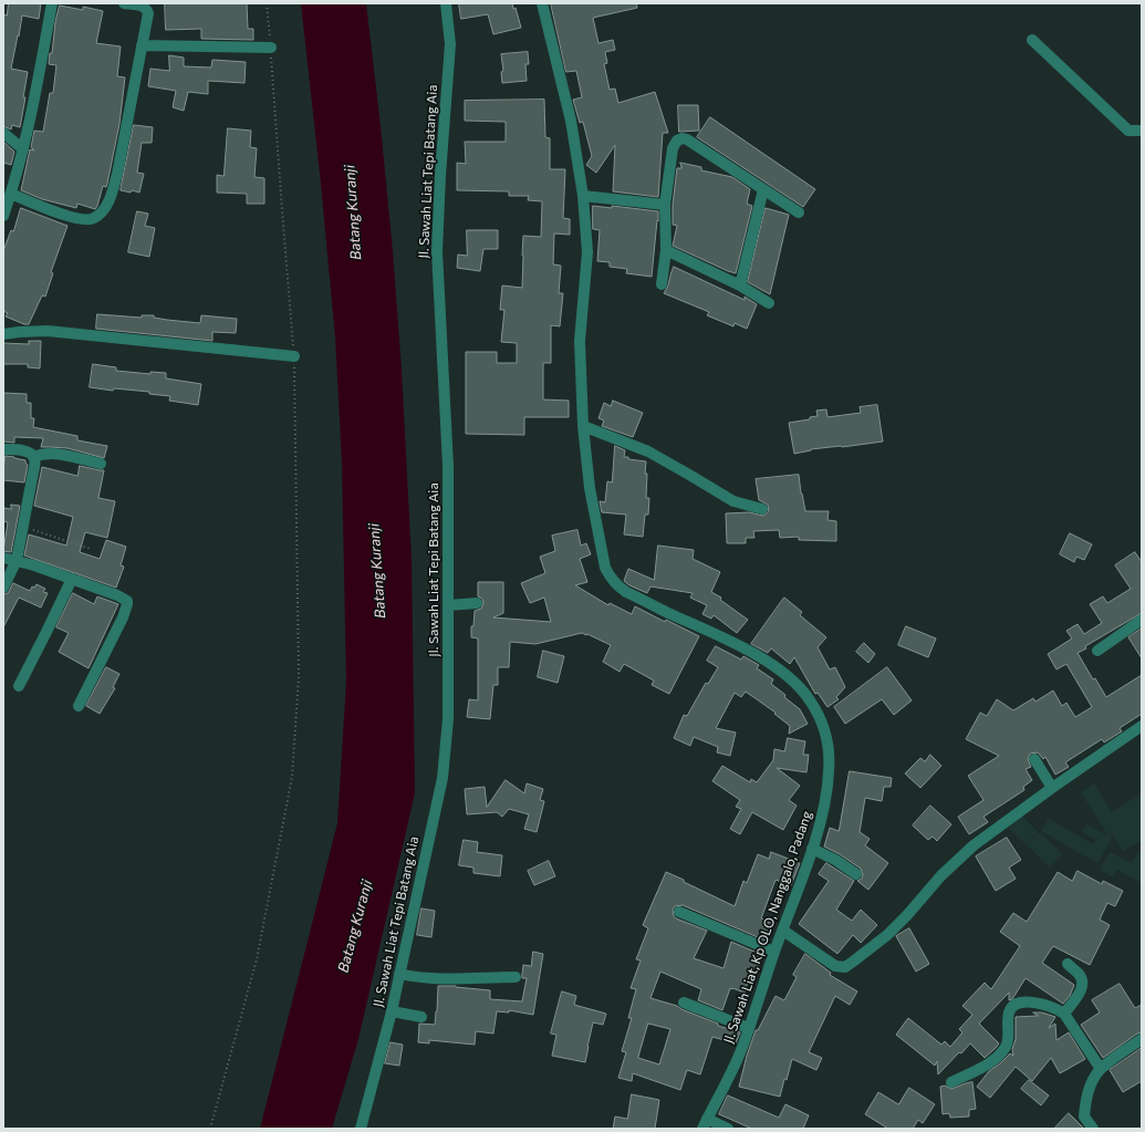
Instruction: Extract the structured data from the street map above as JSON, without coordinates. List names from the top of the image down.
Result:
{
  "streets": {
    "street": ["Jl. Sawah Liat Tepi Batang Aia", "Jl. Sawah Liat, Kp OLO, Nanggalo, Padang"]
  },
  "water": ["Batang Kuranji"]
}
